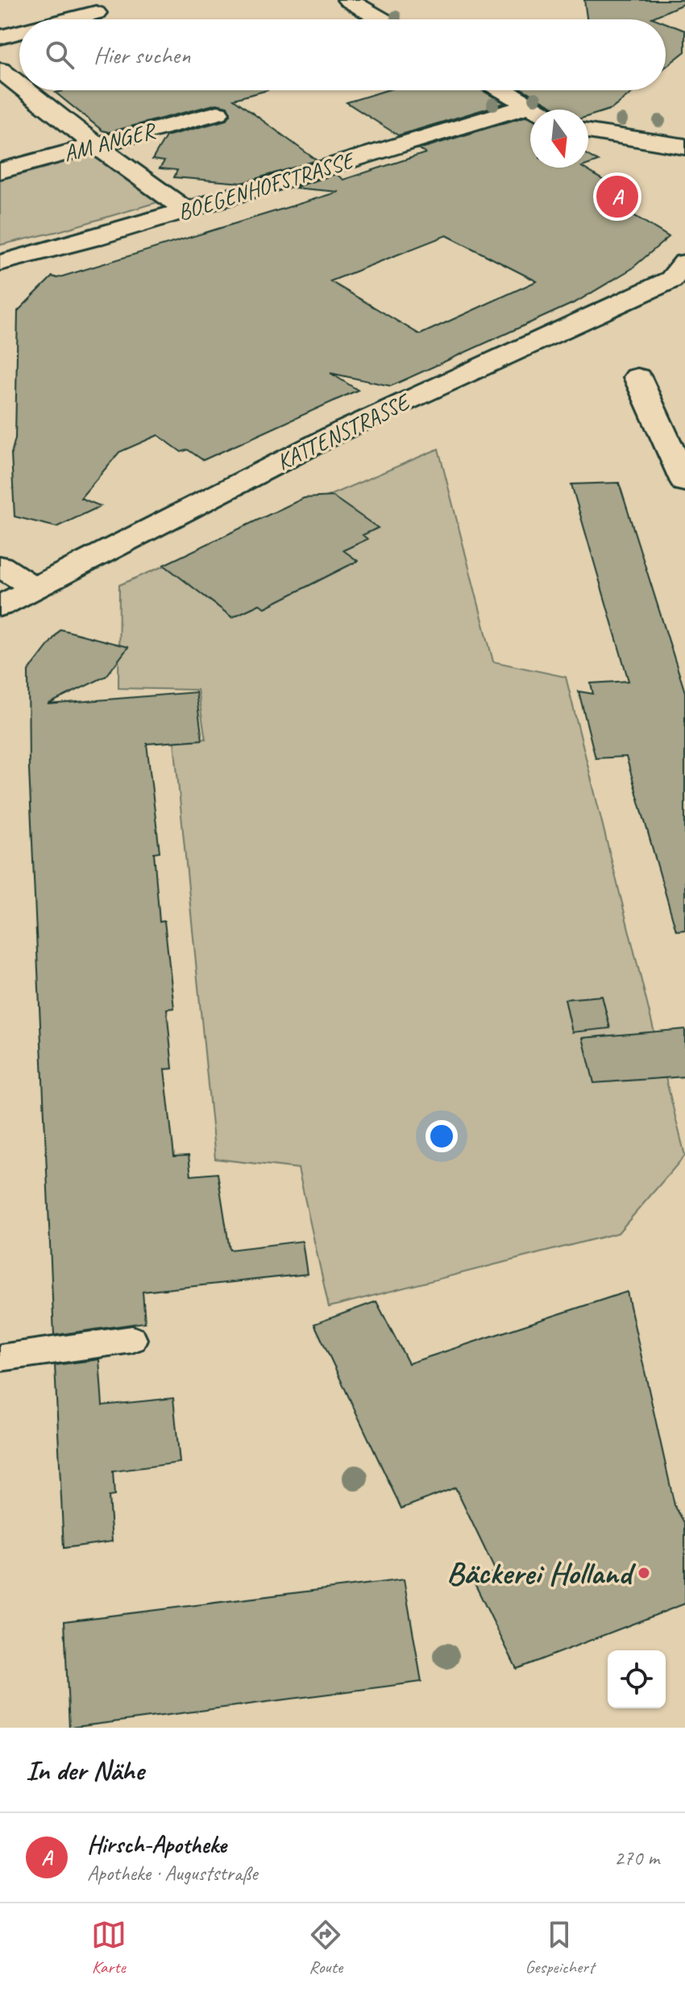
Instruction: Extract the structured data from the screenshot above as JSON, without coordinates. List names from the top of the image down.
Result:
{
  "streets": {
    "street": ["AM ANGER", "BOEGENHOFSTRASSE", "KATTENSTRASSE"]
  },
  "places": ["Bäckerei Holland"],
  "north": "bottom",
  "page": {
    "search": "Hier suchen",
    "pins": "A",
    "heading": "In der Nähe",
    "list": [
      {
        "mark": "A",
        "name": "Hirsch-Apotheke",
        "note": "Apotheke · Auguststraße",
        "value": "270 m"
      }
    ],
    "nav": ["Karte", "Route", "Gespeichert"]
  }
}
